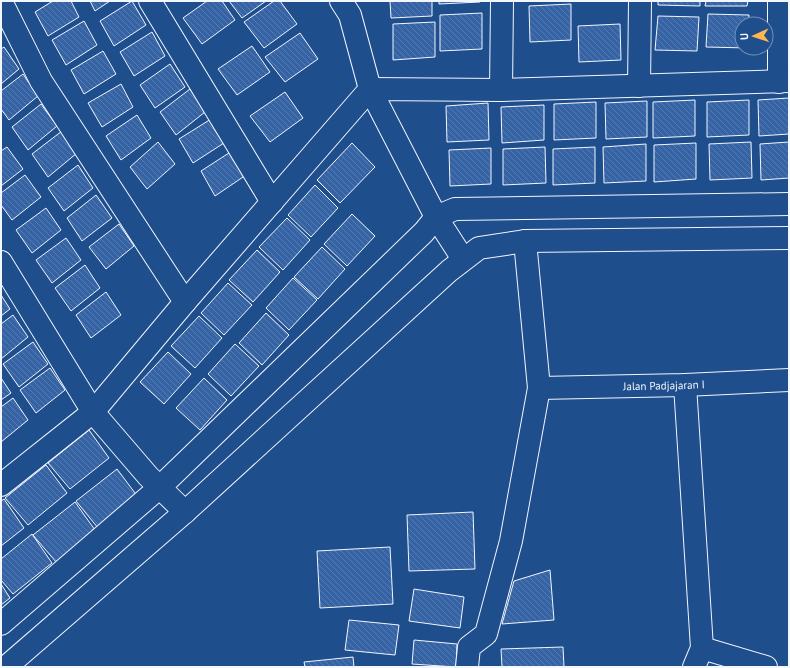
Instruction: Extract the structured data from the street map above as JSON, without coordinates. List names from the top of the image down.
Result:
{
  "streets": {
    "street": ["Jalan Padjajaran I"]
  },
  "north": "left"
}
